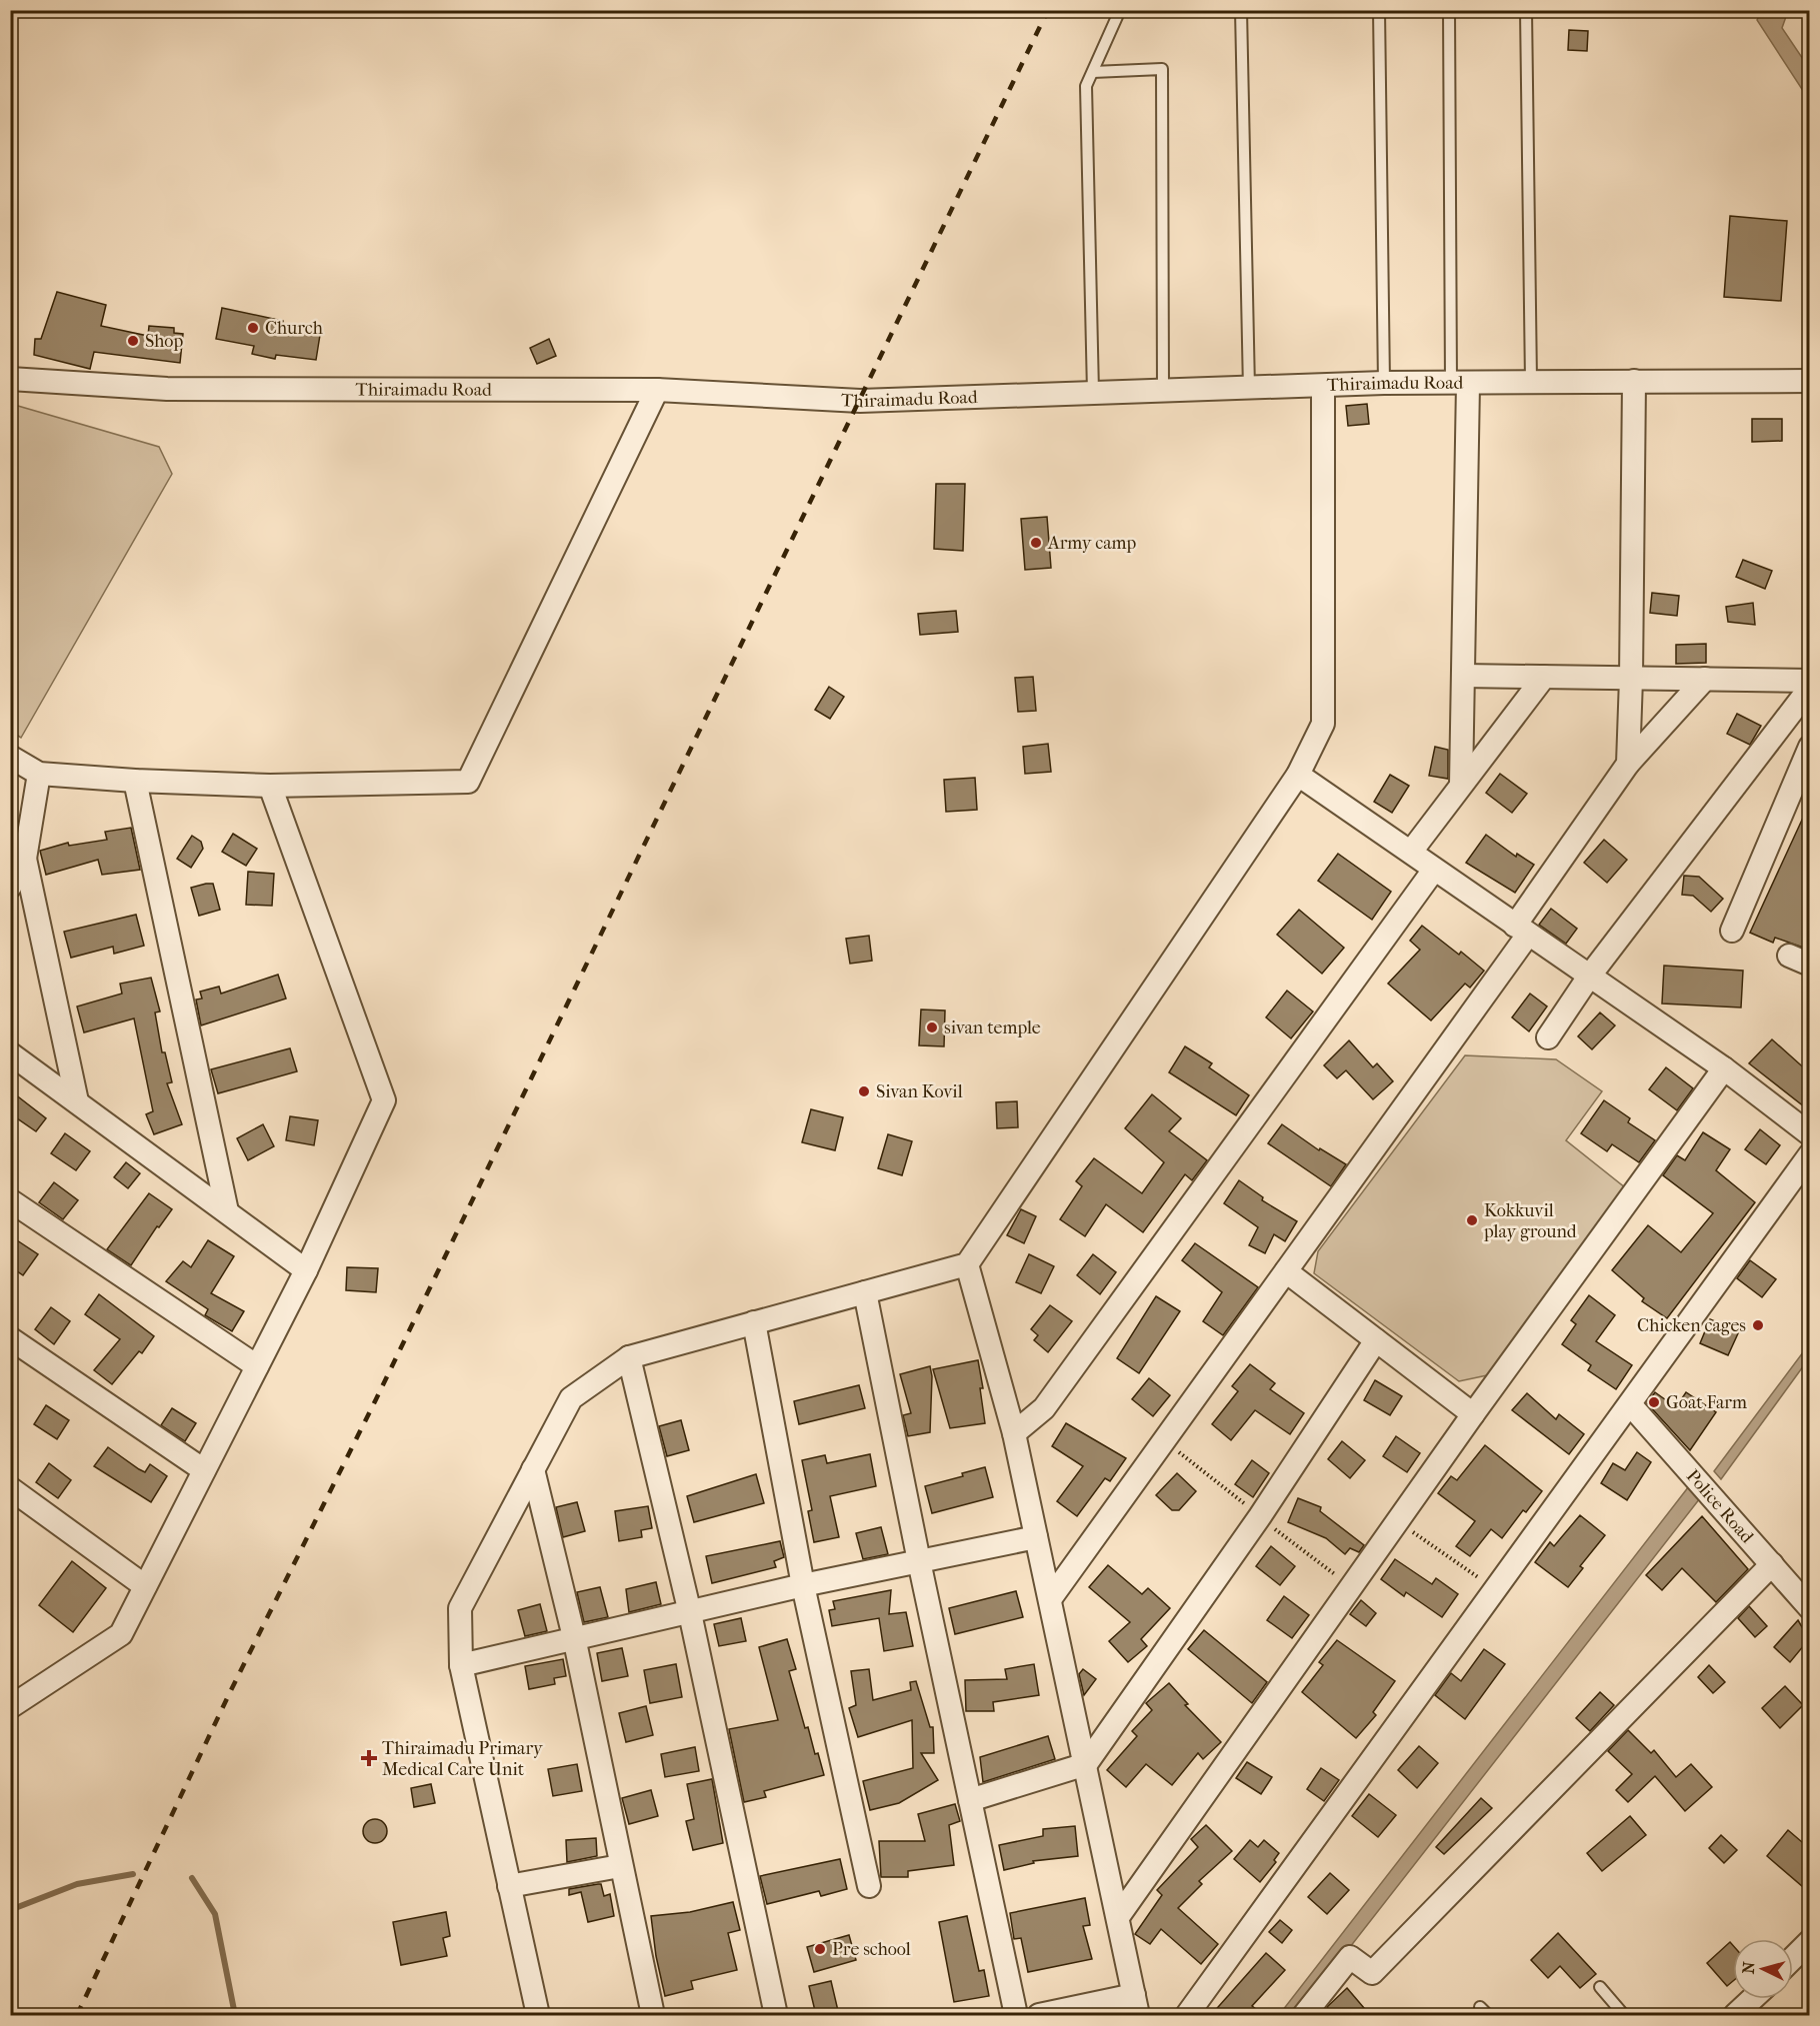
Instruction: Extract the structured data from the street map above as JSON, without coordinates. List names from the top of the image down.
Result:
{
  "streets": {
    "street": ["Thiraimadu Road", "Police Road"]
  },
  "places": {
    "other": [
      "Church",
      "Shop",
      "Army camp",
      "sivan temple",
      "Sivan Kovil",
      "Kokkuvil play ground",
      "Chicken cages",
      "Goat Farm",
      "Pre school"
    ],
    "health": ["Thiraimadu Primary Medical Care Unit"]
  },
  "north": "left"
}
